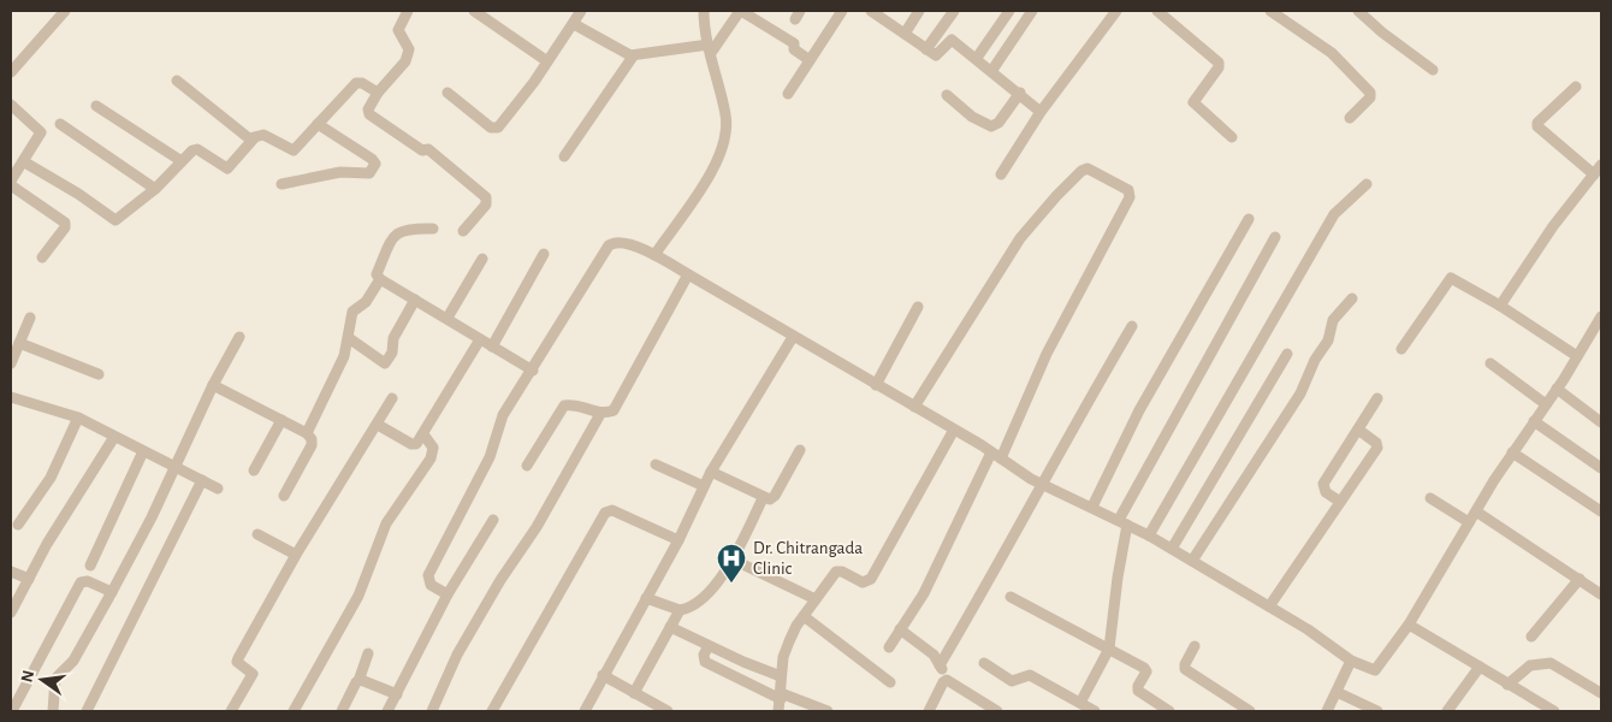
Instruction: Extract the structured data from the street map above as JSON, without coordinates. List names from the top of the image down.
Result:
{
  "places": {
    "hospital": ["Dr. Chitrangada Clinic"]
  },
  "north": "left"
}
